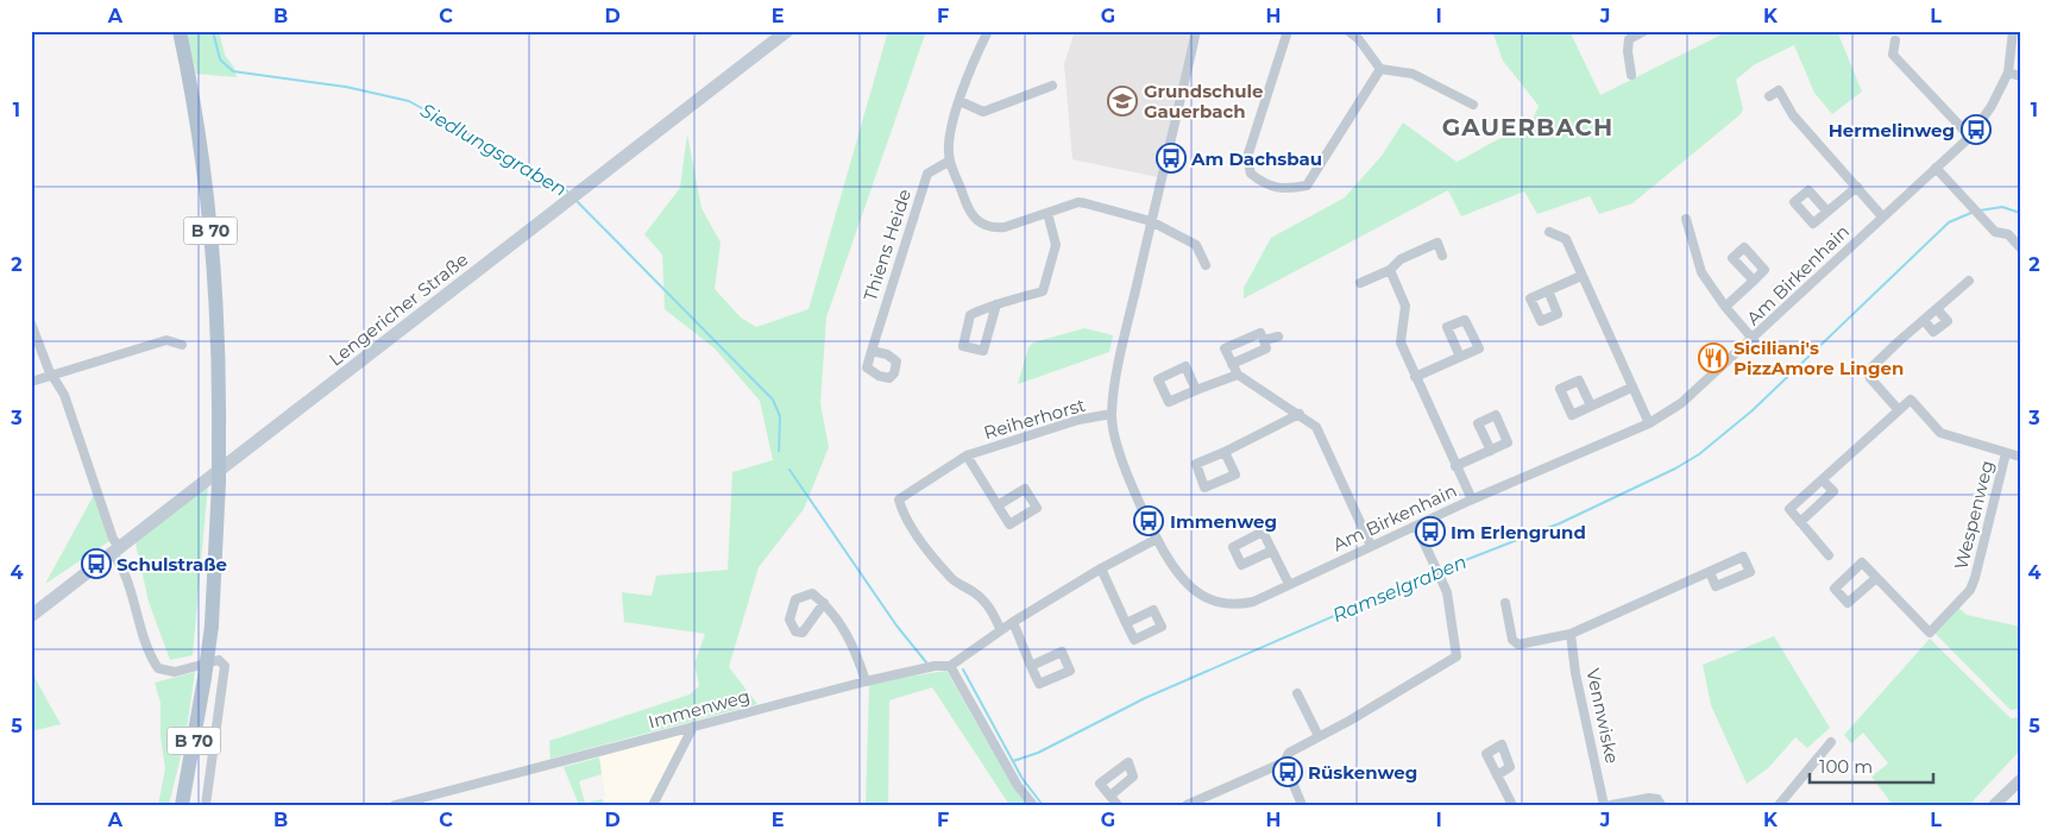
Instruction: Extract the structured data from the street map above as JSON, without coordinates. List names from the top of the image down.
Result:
{
  "streets": {
    "main road": ["B 70", "Lengericher Straße"],
    "street": [
      "Thiens Heide",
      "Am Birkenhain",
      "Reiherhorst",
      "Wespenweg",
      "Immenweg",
      "Vennwiske"
    ]
  },
  "crossings": [
    ["Am Birkenhain", "Reiherhorst"],
    ["Am Birkenhain", "Immenweg"],
    ["Reiherhorst", "Immenweg"]
  ],
  "districts": ["GAUERBACH"],
  "water": ["Siedlungsgraben", "Ramselgraben"],
  "places": {
    "school or university": ["Grundschule Gauerbach"],
    "bus stop": [
      "Hermelinweg",
      "Am Dachsbau",
      "Immenweg",
      "Im Erlengrund",
      "Schulstraße",
      "Rüskenweg"
    ],
    "restaurant": ["Siciliani's PizzAmore Lingen"]
  },
  "scale_bar": "100 m",
  "grid": {
    "columns": [
      "A",
      "B",
      "C",
      "D",
      "E",
      "F",
      "G",
      "H",
      "I",
      "J",
      "K",
      "L"
    ],
    "rows": [
      "1",
      "2",
      "3",
      "4",
      "5"
    ]
  }
}
